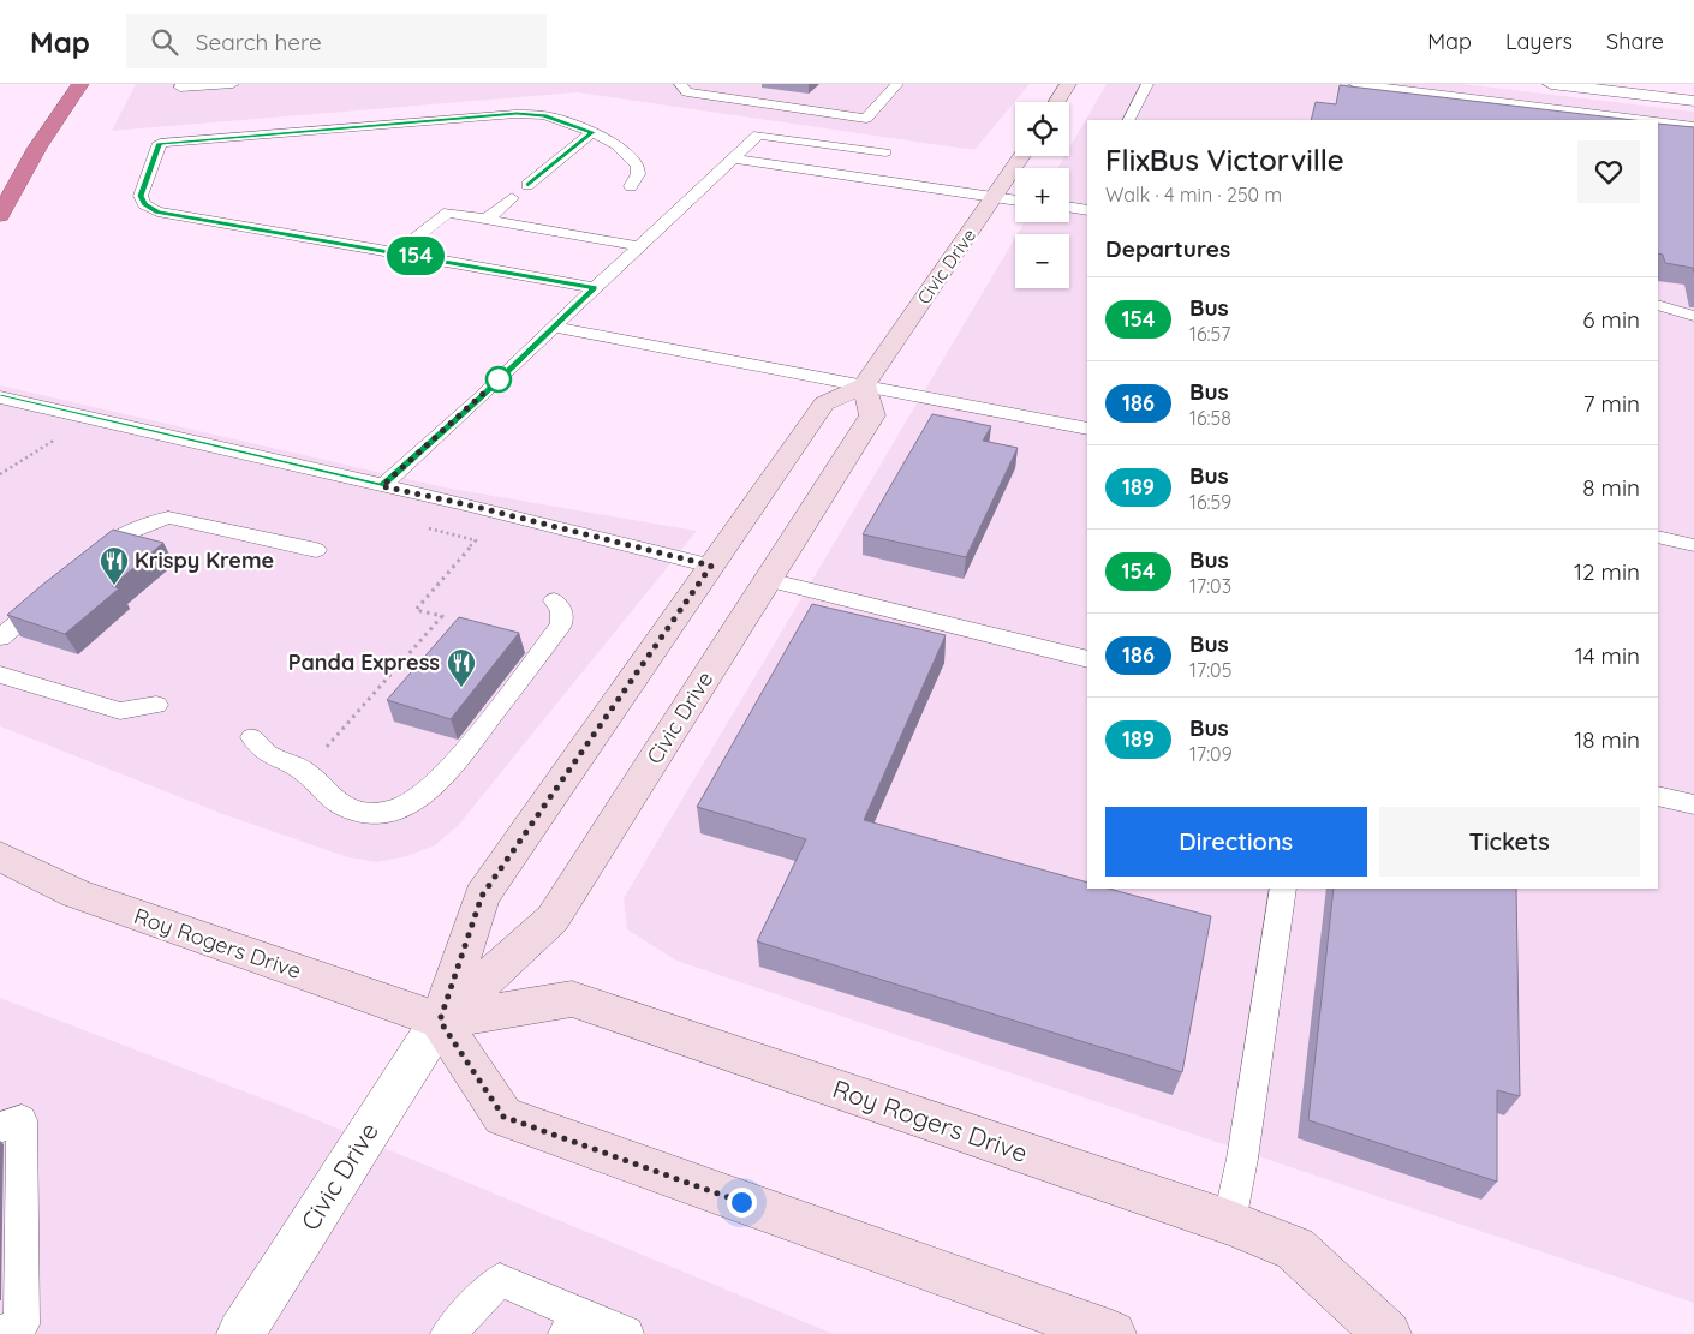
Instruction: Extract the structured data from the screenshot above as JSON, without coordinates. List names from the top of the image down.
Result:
{
  "streets": {
    "street": ["Civic Drive", "Roy Rogers Drive"]
  },
  "crossings": [
    ["Civic Drive", "Roy Rogers Drive"]
  ],
  "places": {
    "restaurant": ["Krispy Kreme", "Panda Express"]
  },
  "lines": ["bus line 154"],
  "page": {
    "header": "Map",
    "search": "Search here",
    "nav": ["Map", "Layers", "Share"],
    "on_map": "154",
    "map_buttons": ["+", "−"],
    "heading": [
      ["FlixBus Victorville", "Walk · 4 min · 250 m"],
      "Departures"
    ],
    "list": [
      {
        "mark": "154",
        "name": "Bus",
        "note": "16:57",
        "value": "6 min"
      },
      {
        "mark": "186",
        "name": "Bus",
        "note": "16:58",
        "value": "7 min"
      },
      {
        "mark": "189",
        "name": "Bus",
        "note": "16:59",
        "value": "8 min"
      },
      {
        "mark": "154",
        "name": "Bus",
        "note": "17:03",
        "value": "12 min"
      },
      {
        "mark": "186",
        "name": "Bus",
        "note": "17:05",
        "value": "14 min"
      },
      {
        "mark": "189",
        "name": "Bus",
        "note": "17:09",
        "value": "18 min"
      }
    ],
    "buttons": ["Directions", "Tickets"]
  }
}
